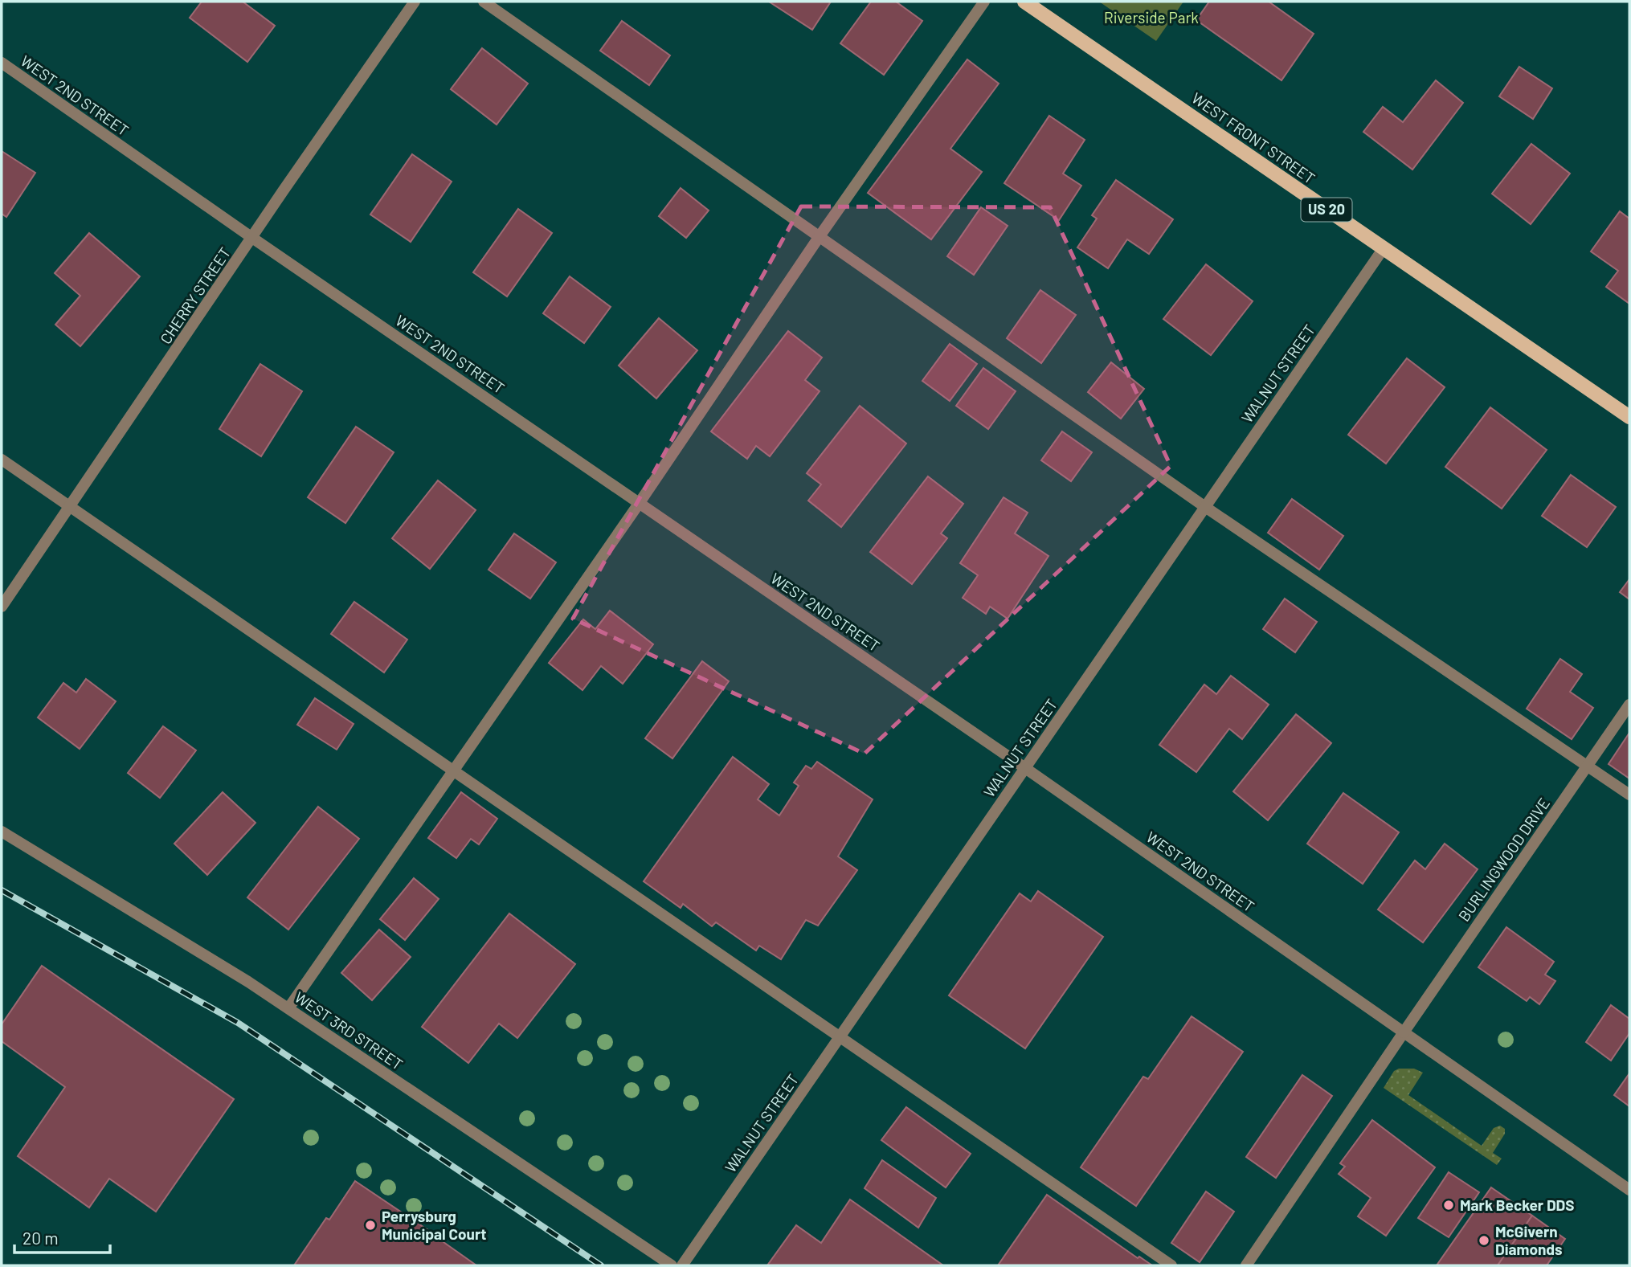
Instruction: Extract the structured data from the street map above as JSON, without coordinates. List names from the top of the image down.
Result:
{
  "streets": {
    "main road": ["WEST FRONT STREET", "US 20"],
    "street": [
      "WEST 2ND STREET",
      "CHERRY STREET",
      "WALNUT STREET",
      "BURLINGWOOD DRIVE",
      "WEST 3RD STREET"
    ]
  },
  "crossings": [
    ["WEST 2ND STREET", "CHERRY STREET"],
    ["WEST 2ND STREET", "WALNUT STREET"],
    ["WEST 2ND STREET", "BURLINGWOOD DRIVE"],
    ["WEST FRONT STREET", "WALNUT STREET"]
  ],
  "parks": ["Riverside Park"],
  "places": ["Mark Becker DDS", "Perrysburg Municipal Court", "McGivern Diamonds"],
  "scale_bar": "20 m"
}
